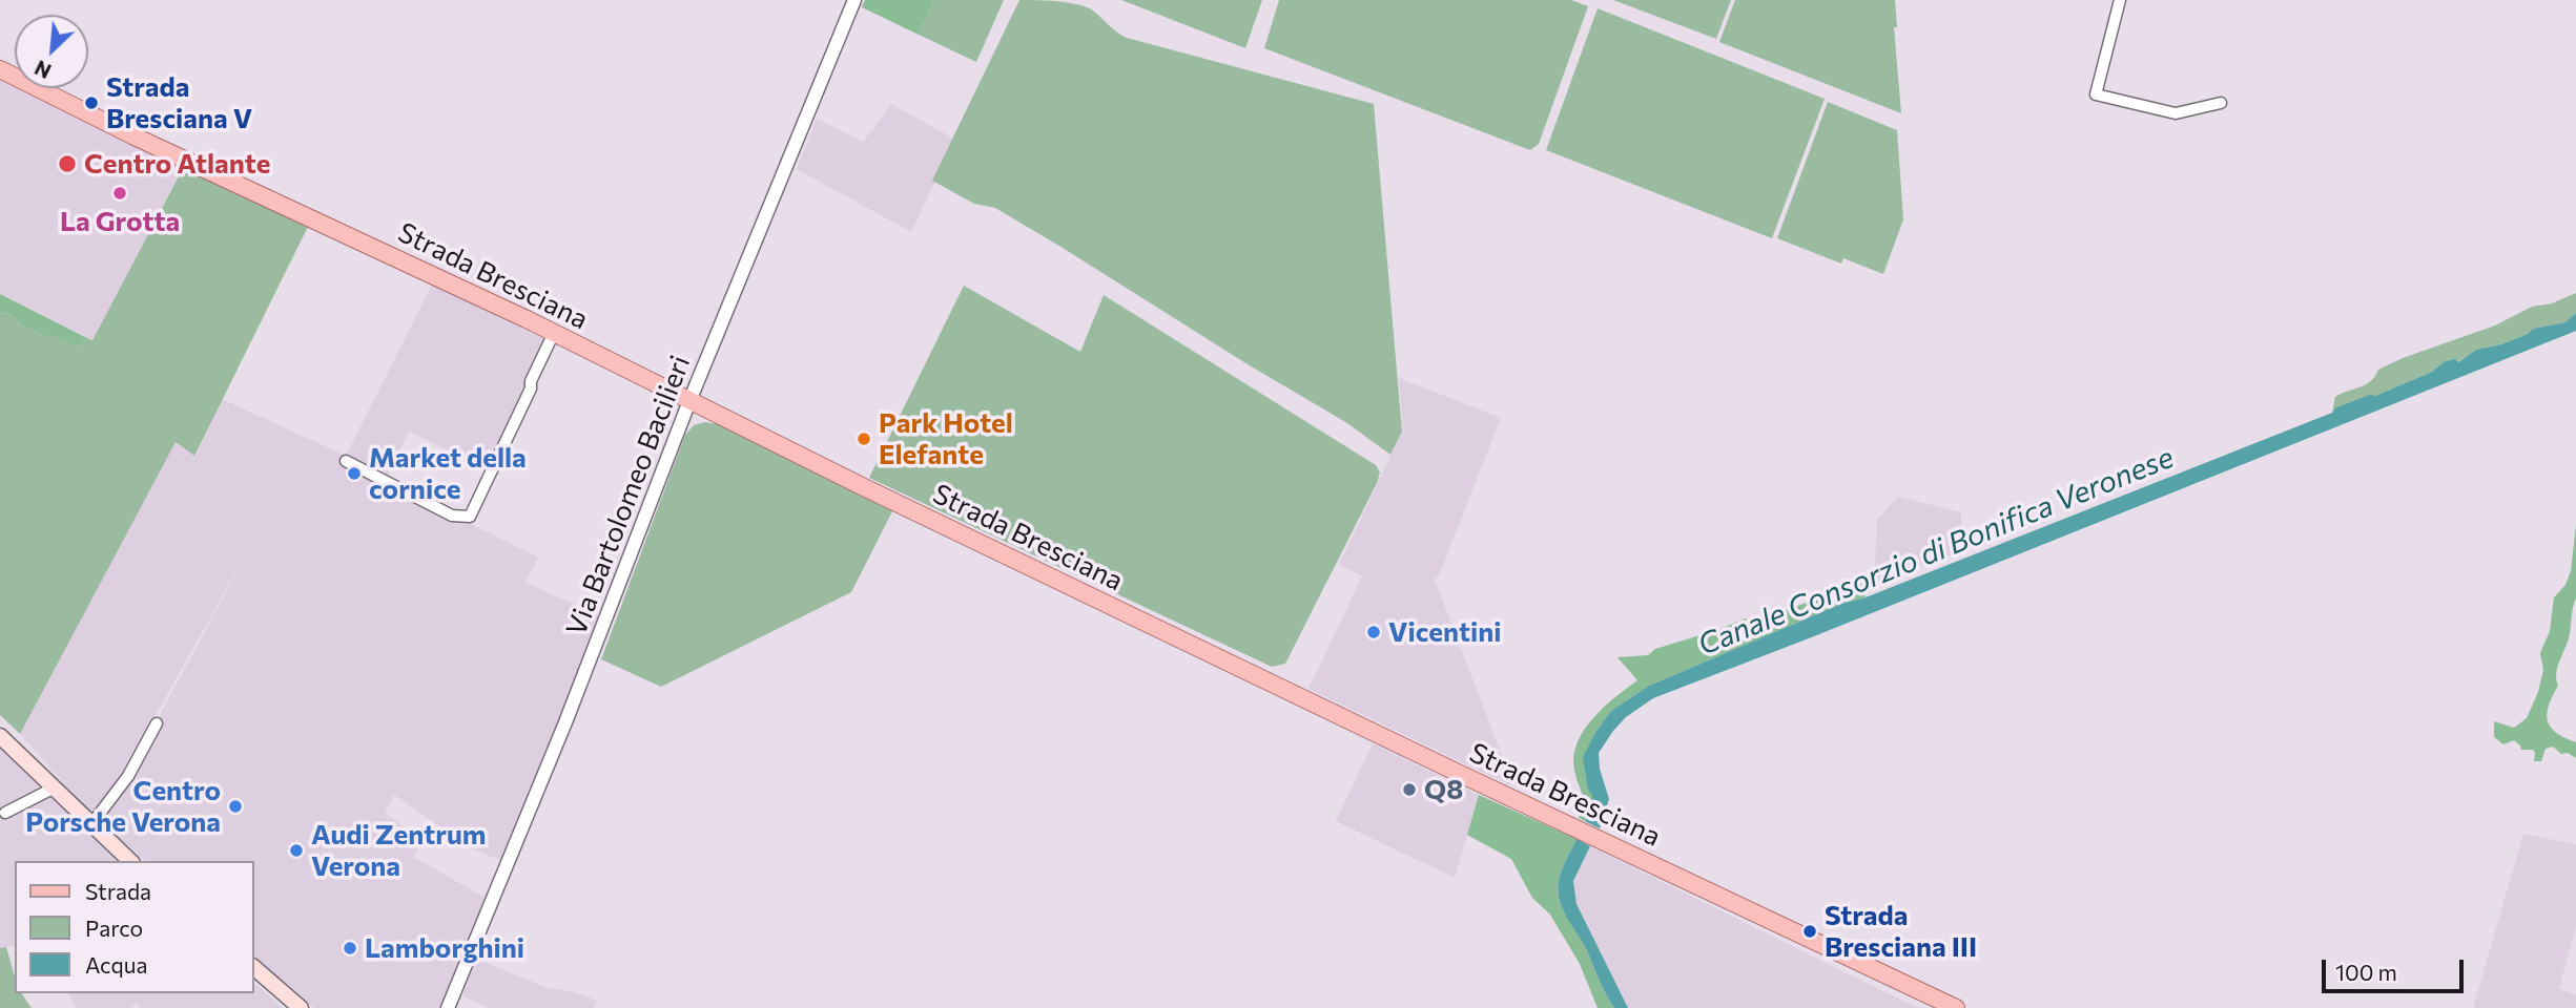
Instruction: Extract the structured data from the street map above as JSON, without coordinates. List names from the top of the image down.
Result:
{
  "streets": {
    "main road": ["Strada Bresciana"],
    "street": ["Via Bartolomeo Bacilieri"]
  },
  "crossings": [
    ["Strada Bresciana", "Via Bartolomeo Bacilieri"]
  ],
  "water": ["Canale Consorzio di Bonifica Veronese"],
  "places": [
    "Strada Bresciana V",
    "Centro Atlante",
    "La Grotta",
    "Park Hotel Elefante",
    "Market della cornice",
    "Vicentini",
    "Q8",
    "Centro Porsche Verona",
    "Audi Zentrum Verona",
    "Strada Bresciana III",
    "Lamborghini"
  ],
  "legend": ["Strada", "Parco", "Acqua"],
  "scale_bar": "100 m",
  "north": "bottom left"
}
